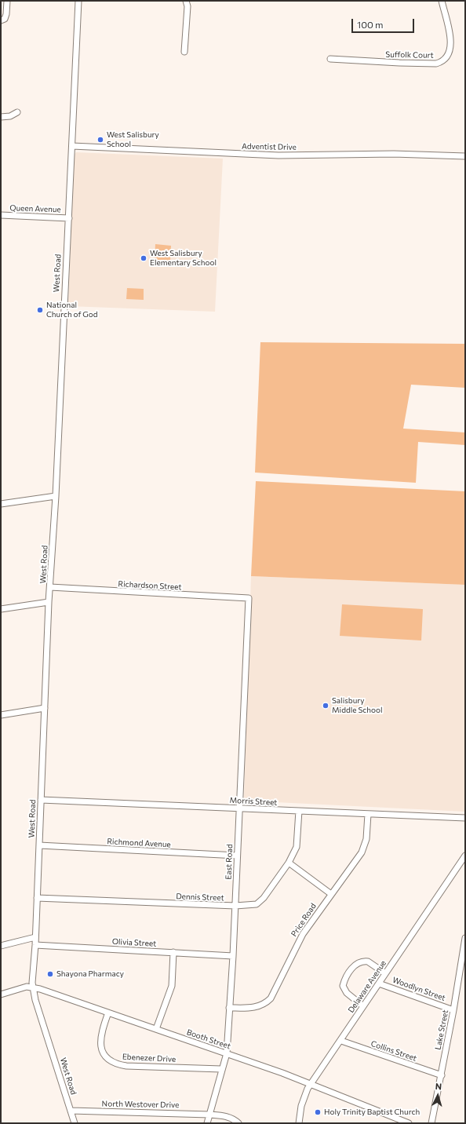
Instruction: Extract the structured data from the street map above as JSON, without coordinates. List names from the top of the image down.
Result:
{
  "streets": {
    "street": [
      "Suffolk Court",
      "Adventist Drive",
      "Queen Avenue",
      "West Road",
      "Richardson Street",
      "Morris Street",
      "Richmond Avenue",
      "East Road",
      "Dennis Street",
      "Price Road",
      "Olivia Street",
      "Delaware Avenue",
      "Woodlyn Street",
      "Lake Street",
      "Booth Street",
      "Collins Street",
      "Ebenezer Drive",
      "North Westover Drive"
    ]
  },
  "crossings": [
    ["Adventist Drive", "West Road"],
    ["Queen Avenue", "West Road"],
    ["West Road", "Richardson Street"],
    ["West Road", "Morris Street"],
    ["West Road", "Richmond Avenue"],
    ["West Road", "Dennis Street"],
    ["West Road", "Olivia Street"],
    ["West Road", "Booth Street"],
    ["West Road", "North Westover Drive"],
    ["Richardson Street", "East Road"],
    ["Morris Street", "East Road"],
    ["Morris Street", "Dennis Street"],
    ["Morris Street", "Price Road"],
    ["Richmond Avenue", "East Road"],
    ["East Road", "Dennis Street"],
    ["East Road", "Price Road"],
    ["East Road", "Olivia Street"],
    ["East Road", "Booth Street"],
    ["East Road", "Ebenezer Drive"],
    ["East Road", "North Westover Drive"],
    ["Delaware Avenue", "Woodlyn Street"],
    ["Delaware Avenue", "Booth Street"],
    ["Delaware Avenue", "Collins Street"],
    ["Woodlyn Street", "Lake Street"],
    ["Lake Street", "Collins Street"],
    ["Booth Street", "Ebenezer Drive"]
  ],
  "places": [
    "West Salisbury School",
    "West Salisbury Elementary School",
    "National Church of God",
    "Salisbury Middle School",
    "Shayona Pharmacy",
    "Holy Trinity Baptist Church"
  ],
  "scale_bar": "100 m",
  "north": "top"
}
